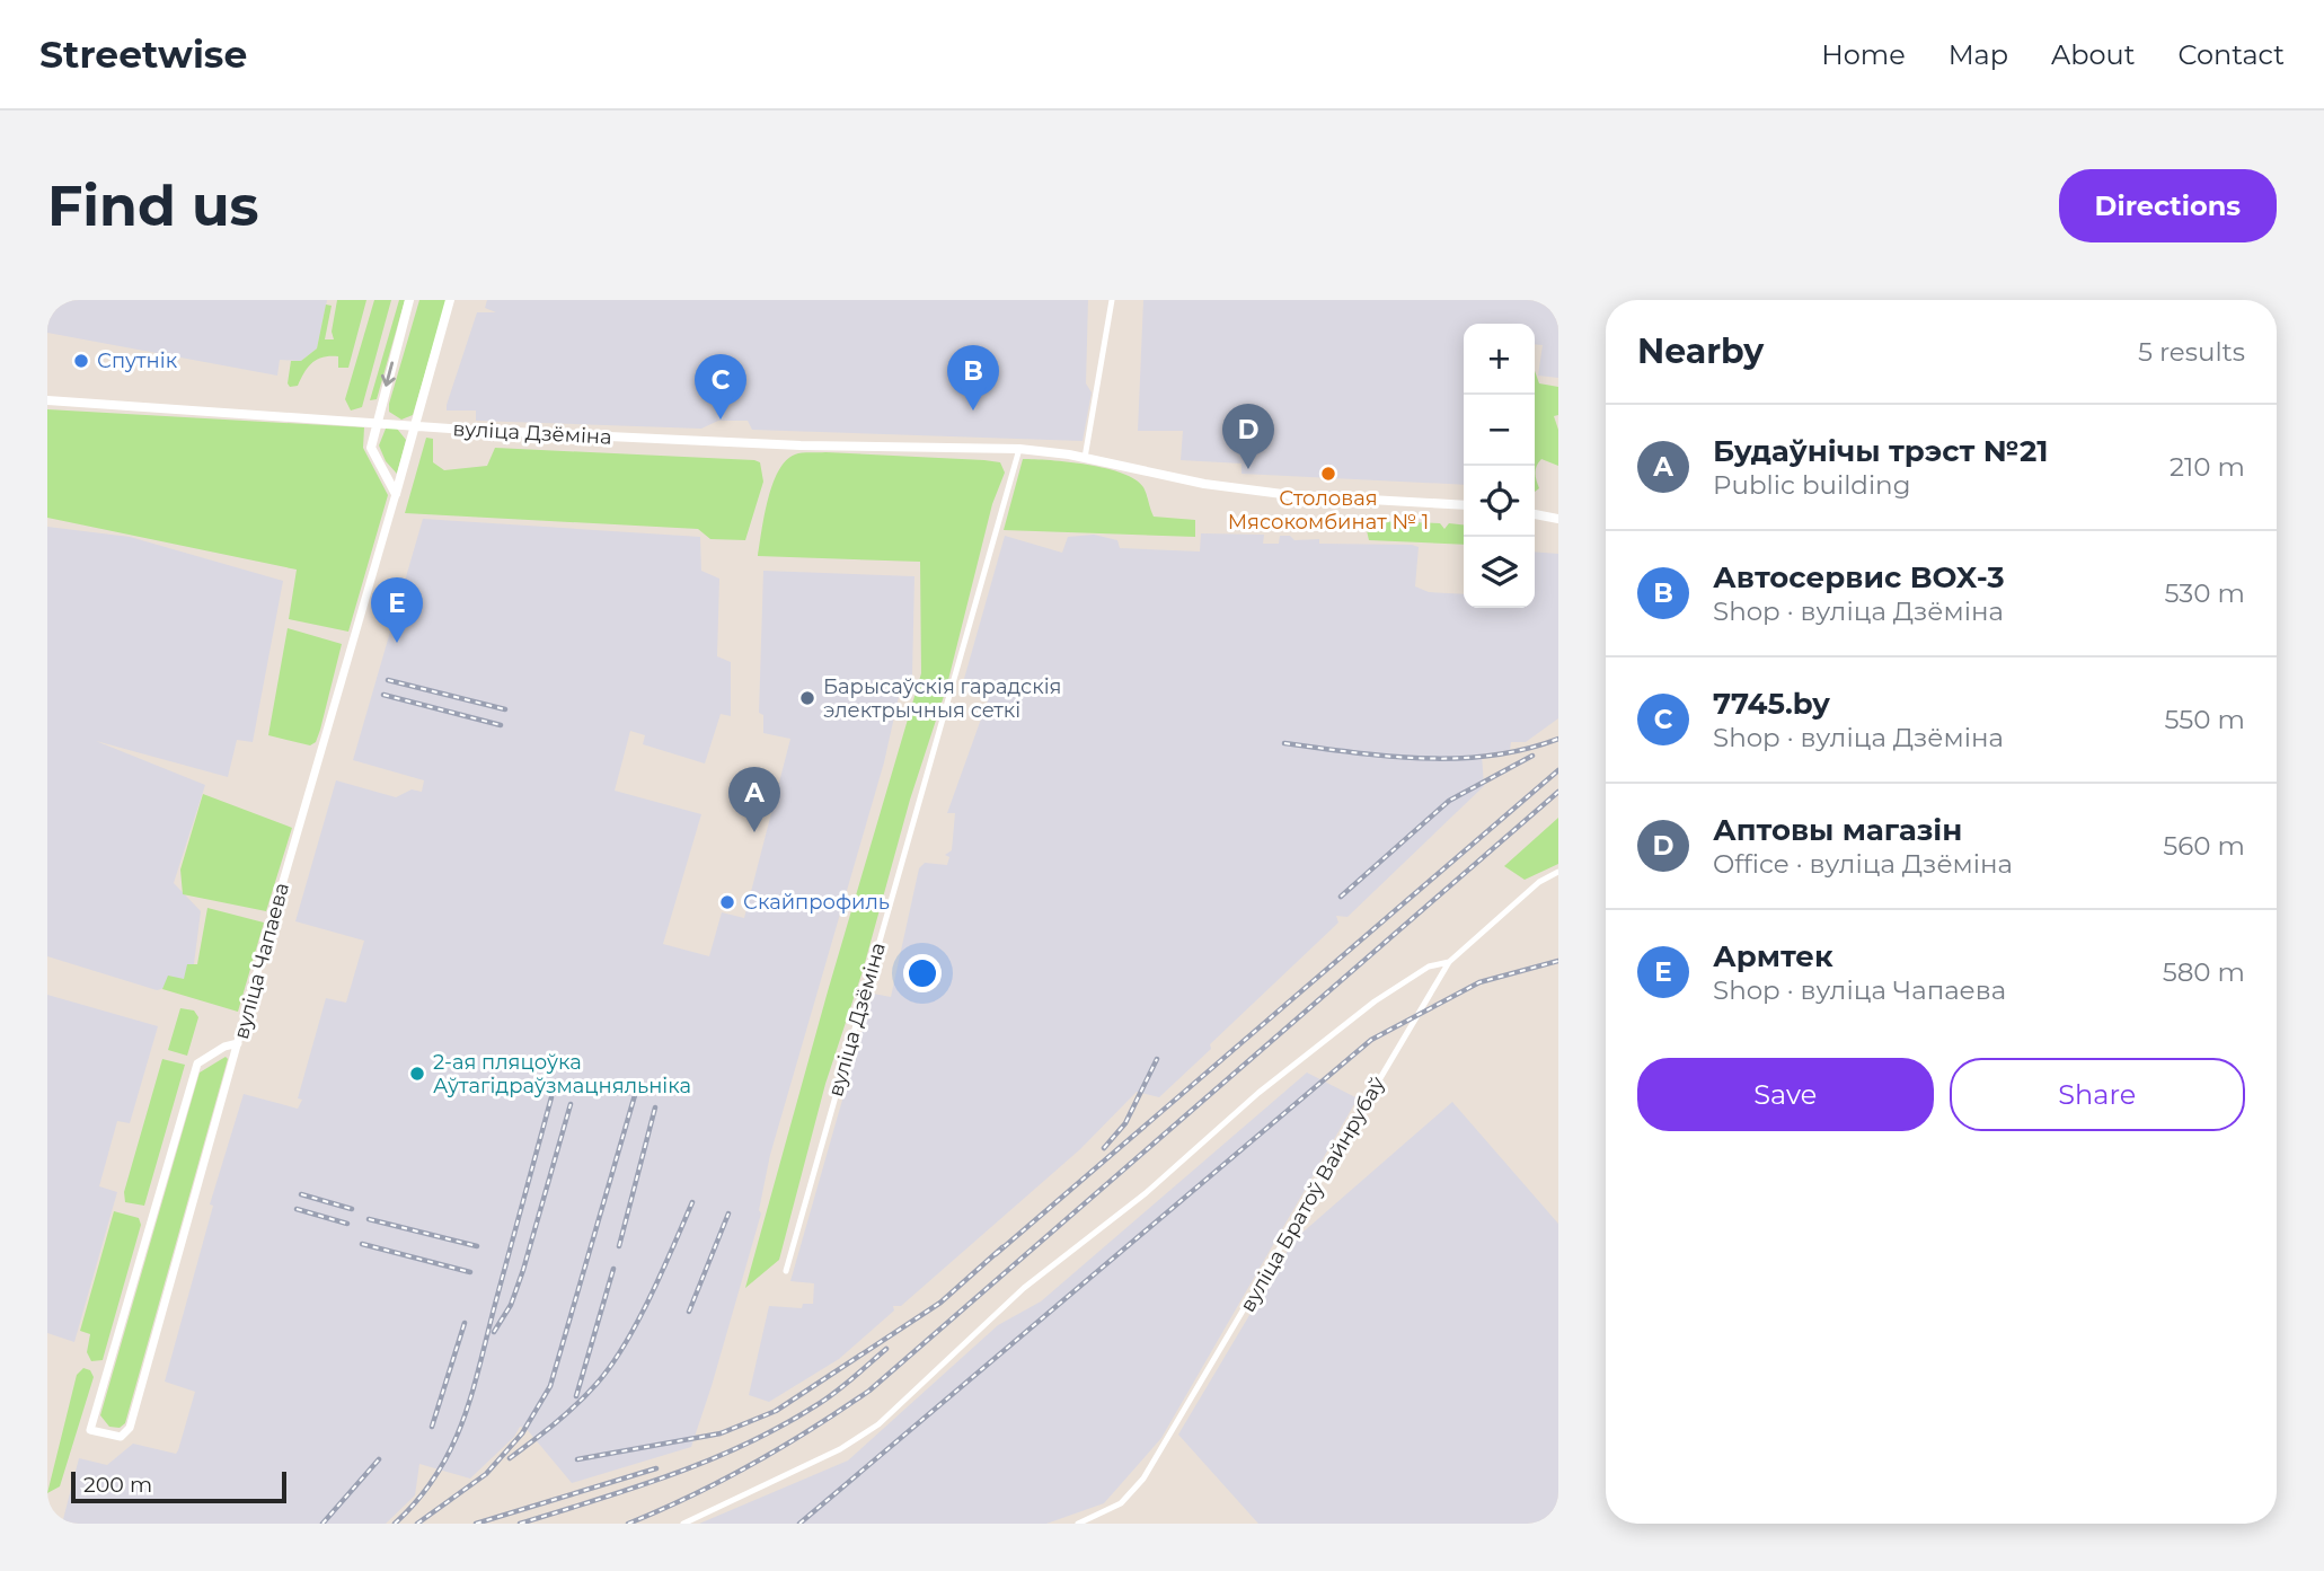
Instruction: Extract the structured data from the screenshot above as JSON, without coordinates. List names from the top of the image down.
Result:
{
  "streets": {
    "main road": ["вуліца Дзёміна", "вуліца Чапаева"],
    "street": ["вуліца Братоў Вайнрубаў"]
  },
  "crossings": [
    ["вуліца Дзёміна", "вуліца Чапаева"]
  ],
  "places": [
    "Спутнік",
    "Столовая Мясокомбинат № 1",
    "Барысаўскія гарадскія электрычныя сеткі",
    "Скайпрофиль",
    "2-ая пляцоўка Аўтагідраўзмацняльніка"
  ],
  "scale_bar": "200 m",
  "page": {
    "header": "Streetwise",
    "nav": [
      "Home",
      "Map",
      "About",
      "Contact"
    ],
    "buttons": [
      "Directions",
      ["Save", "Share"]
    ],
    "title": "Find us",
    "heading": ["Nearby", "5 results"],
    "map_buttons": ["+", "−"],
    "pins": [
      "B",
      "C",
      "D",
      "E",
      "A"
    ],
    "list": [
      {
        "mark": "A",
        "name": "Будаўнічы трэст №21",
        "note": "Public building",
        "value": "210 m"
      },
      {
        "mark": "B",
        "name": "Автосервис BOX-3",
        "note": "Shop · вуліца Дзёміна",
        "value": "530 m"
      },
      {
        "mark": "C",
        "name": "7745.by",
        "note": "Shop · вуліца Дзёміна",
        "value": "550 m"
      },
      {
        "mark": "D",
        "name": "Аптовы магазін",
        "note": "Office · вуліца Дзёміна",
        "value": "560 m"
      },
      {
        "mark": "E",
        "name": "Армтек",
        "note": "Shop · вуліца Чапаева",
        "value": "580 m"
      }
    ],
    "scale": "200 m"
  }
}
